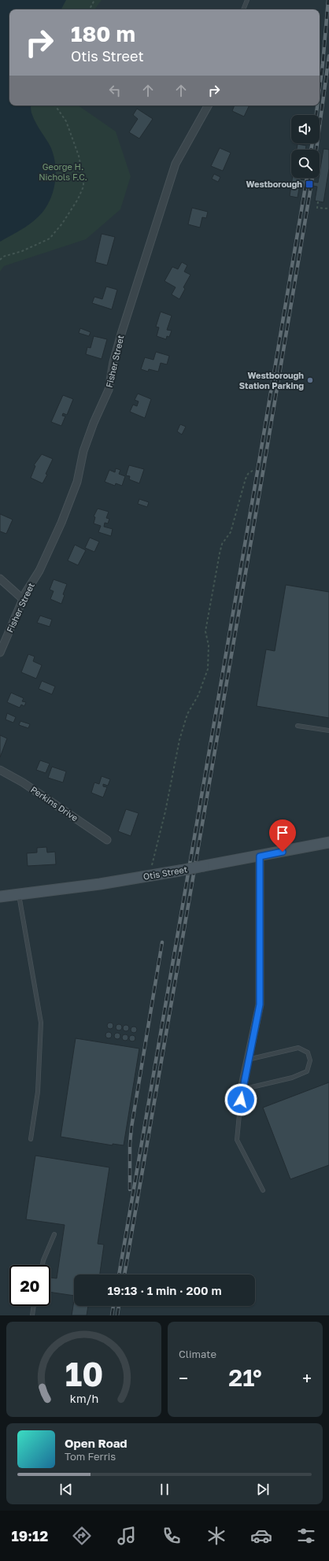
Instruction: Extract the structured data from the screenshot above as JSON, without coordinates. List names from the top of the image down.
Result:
{
  "streets": {
    "main road": ["Otis Street"],
    "street": ["Fisher Street", "Perkins Drive"]
  },
  "parks": ["George H. Nichols F.C."],
  "places": {
    "transit": ["Westborough"],
    "other": ["Westborough Station Parking"]
  },
  "page": {
    "turn": ["180 m", "Otis Street"],
    "limit": "20",
    "trip": "19:13 · 1 min · 200 m",
    "tile": "Climate",
    "heat": ["−", "21°", "+"],
    "song": ["Open Road", "Tom Ferris"],
    "tabs": "19:12",
    "gauge": ["10", "km/h"]
  }
}
